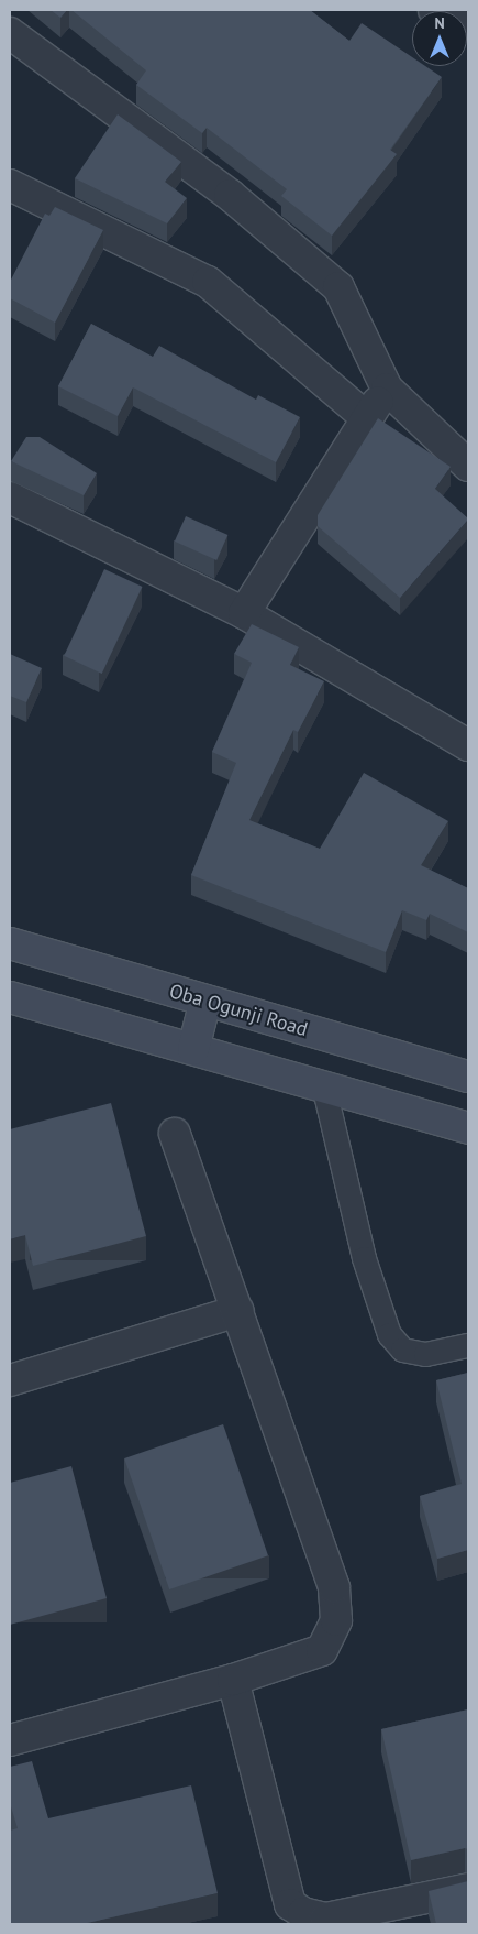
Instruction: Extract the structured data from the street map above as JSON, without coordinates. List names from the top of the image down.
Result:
{
  "streets": {
    "main road": ["Oba Ogunji Road"]
  },
  "north": "top"
}
